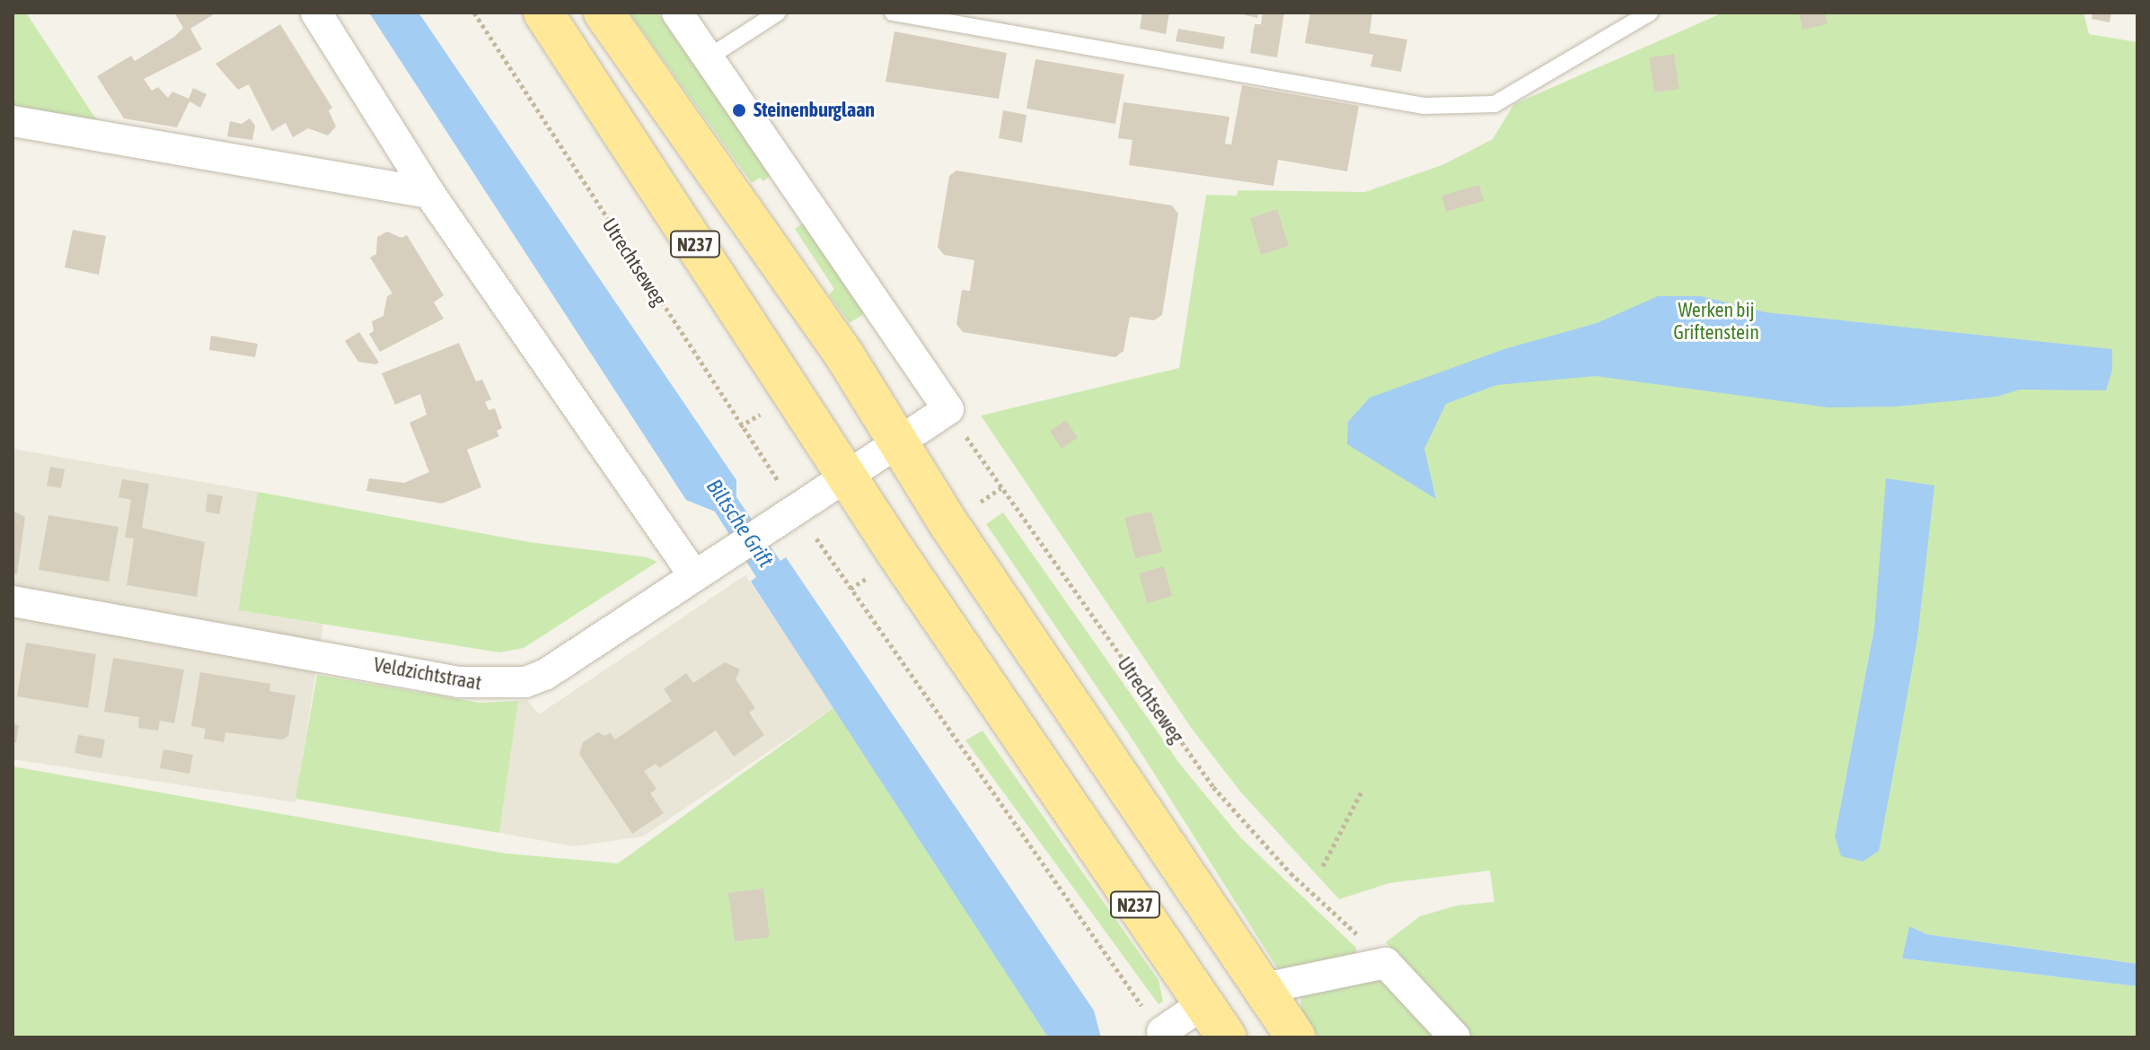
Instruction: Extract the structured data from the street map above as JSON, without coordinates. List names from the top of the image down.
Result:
{
  "streets": {
    "main road": ["N237"],
    "street": ["Veldzichtstraat"],
    "path": ["Utrechtseweg"]
  },
  "crossings": [
    ["Utrechtseweg", "Veldzichtstraat"]
  ],
  "water": ["Biltsche Grift"],
  "parks": ["Werken bij Griftenstein"],
  "places": ["Steinenburglaan"]
}
